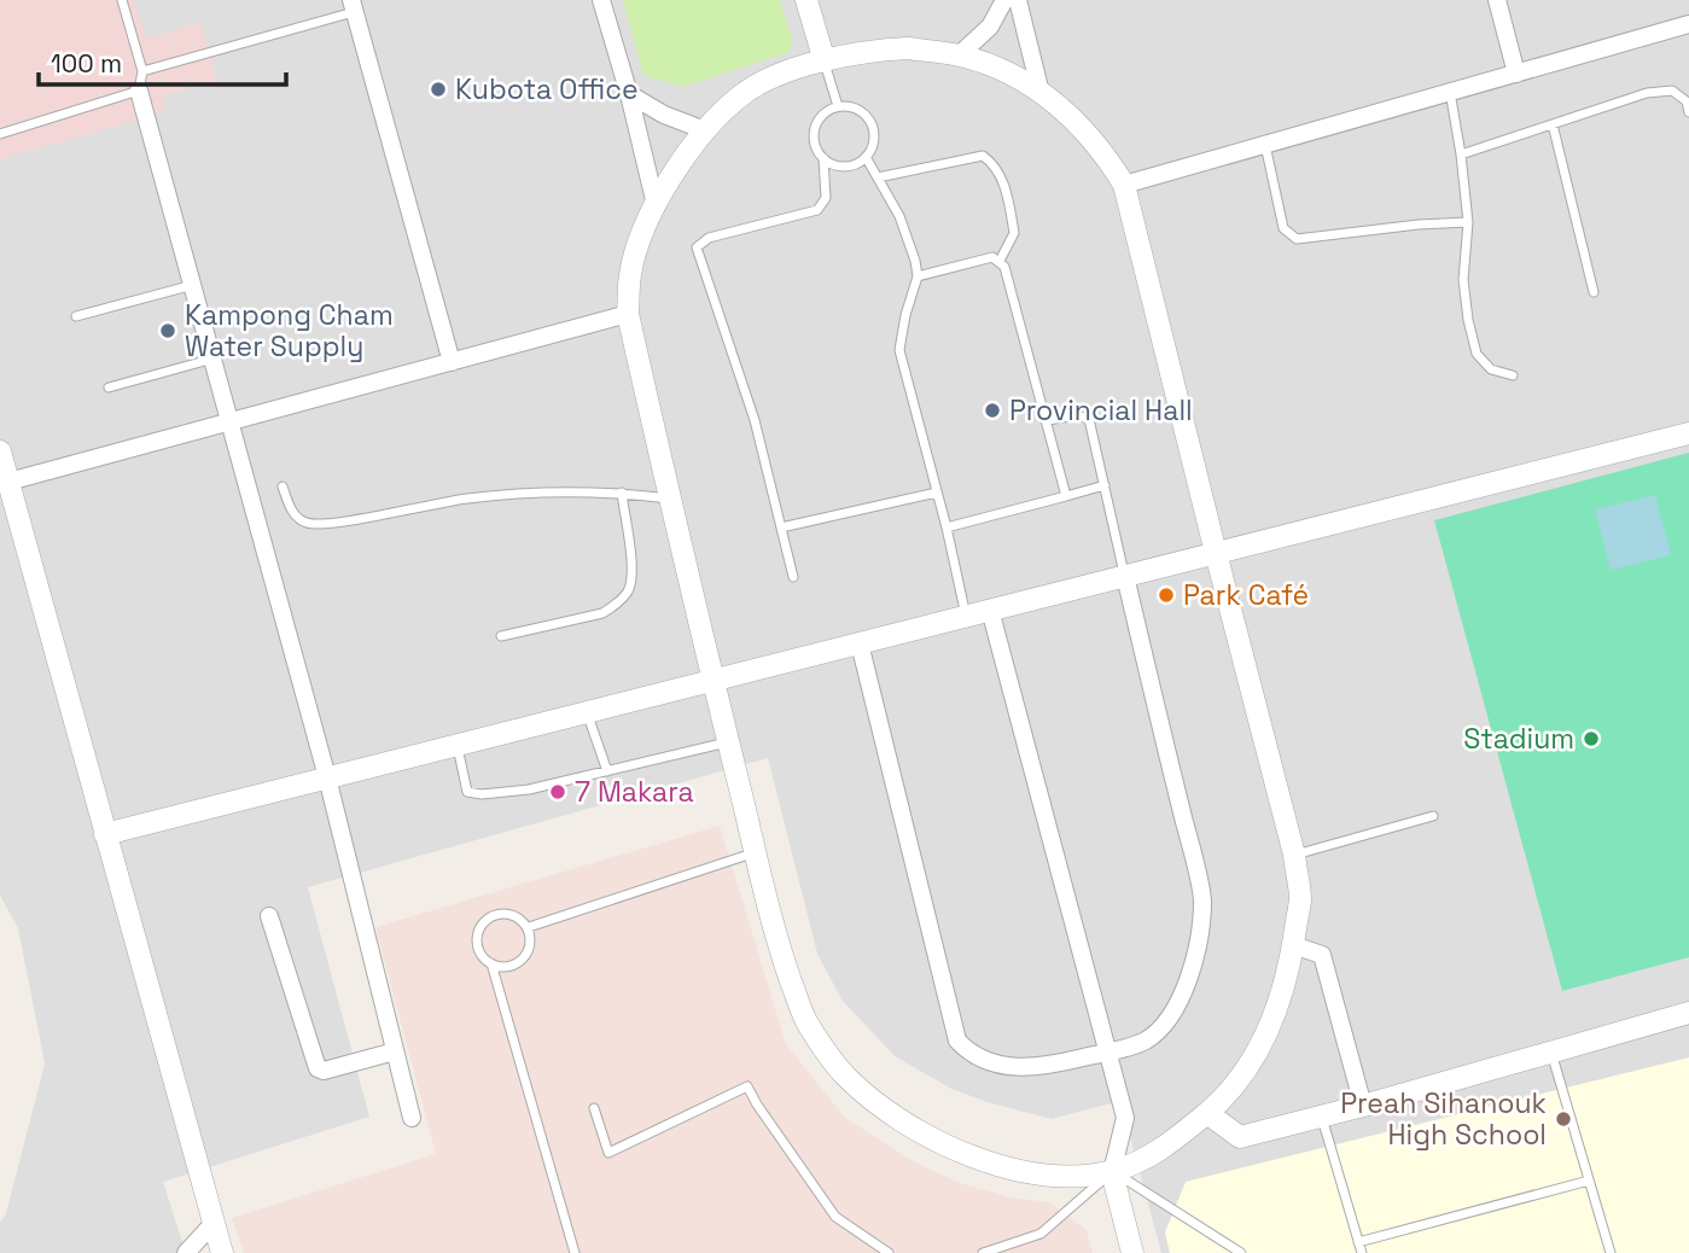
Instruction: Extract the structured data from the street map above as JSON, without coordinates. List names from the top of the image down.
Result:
{
  "places": [
    "Kubota Office",
    "Kampong Cham Water Supply",
    "Provincial Hall",
    "Park Café",
    "Stadium",
    "7 Makara",
    "Preah Sihanouk High School"
  ],
  "scale_bar": "100 m"
}
